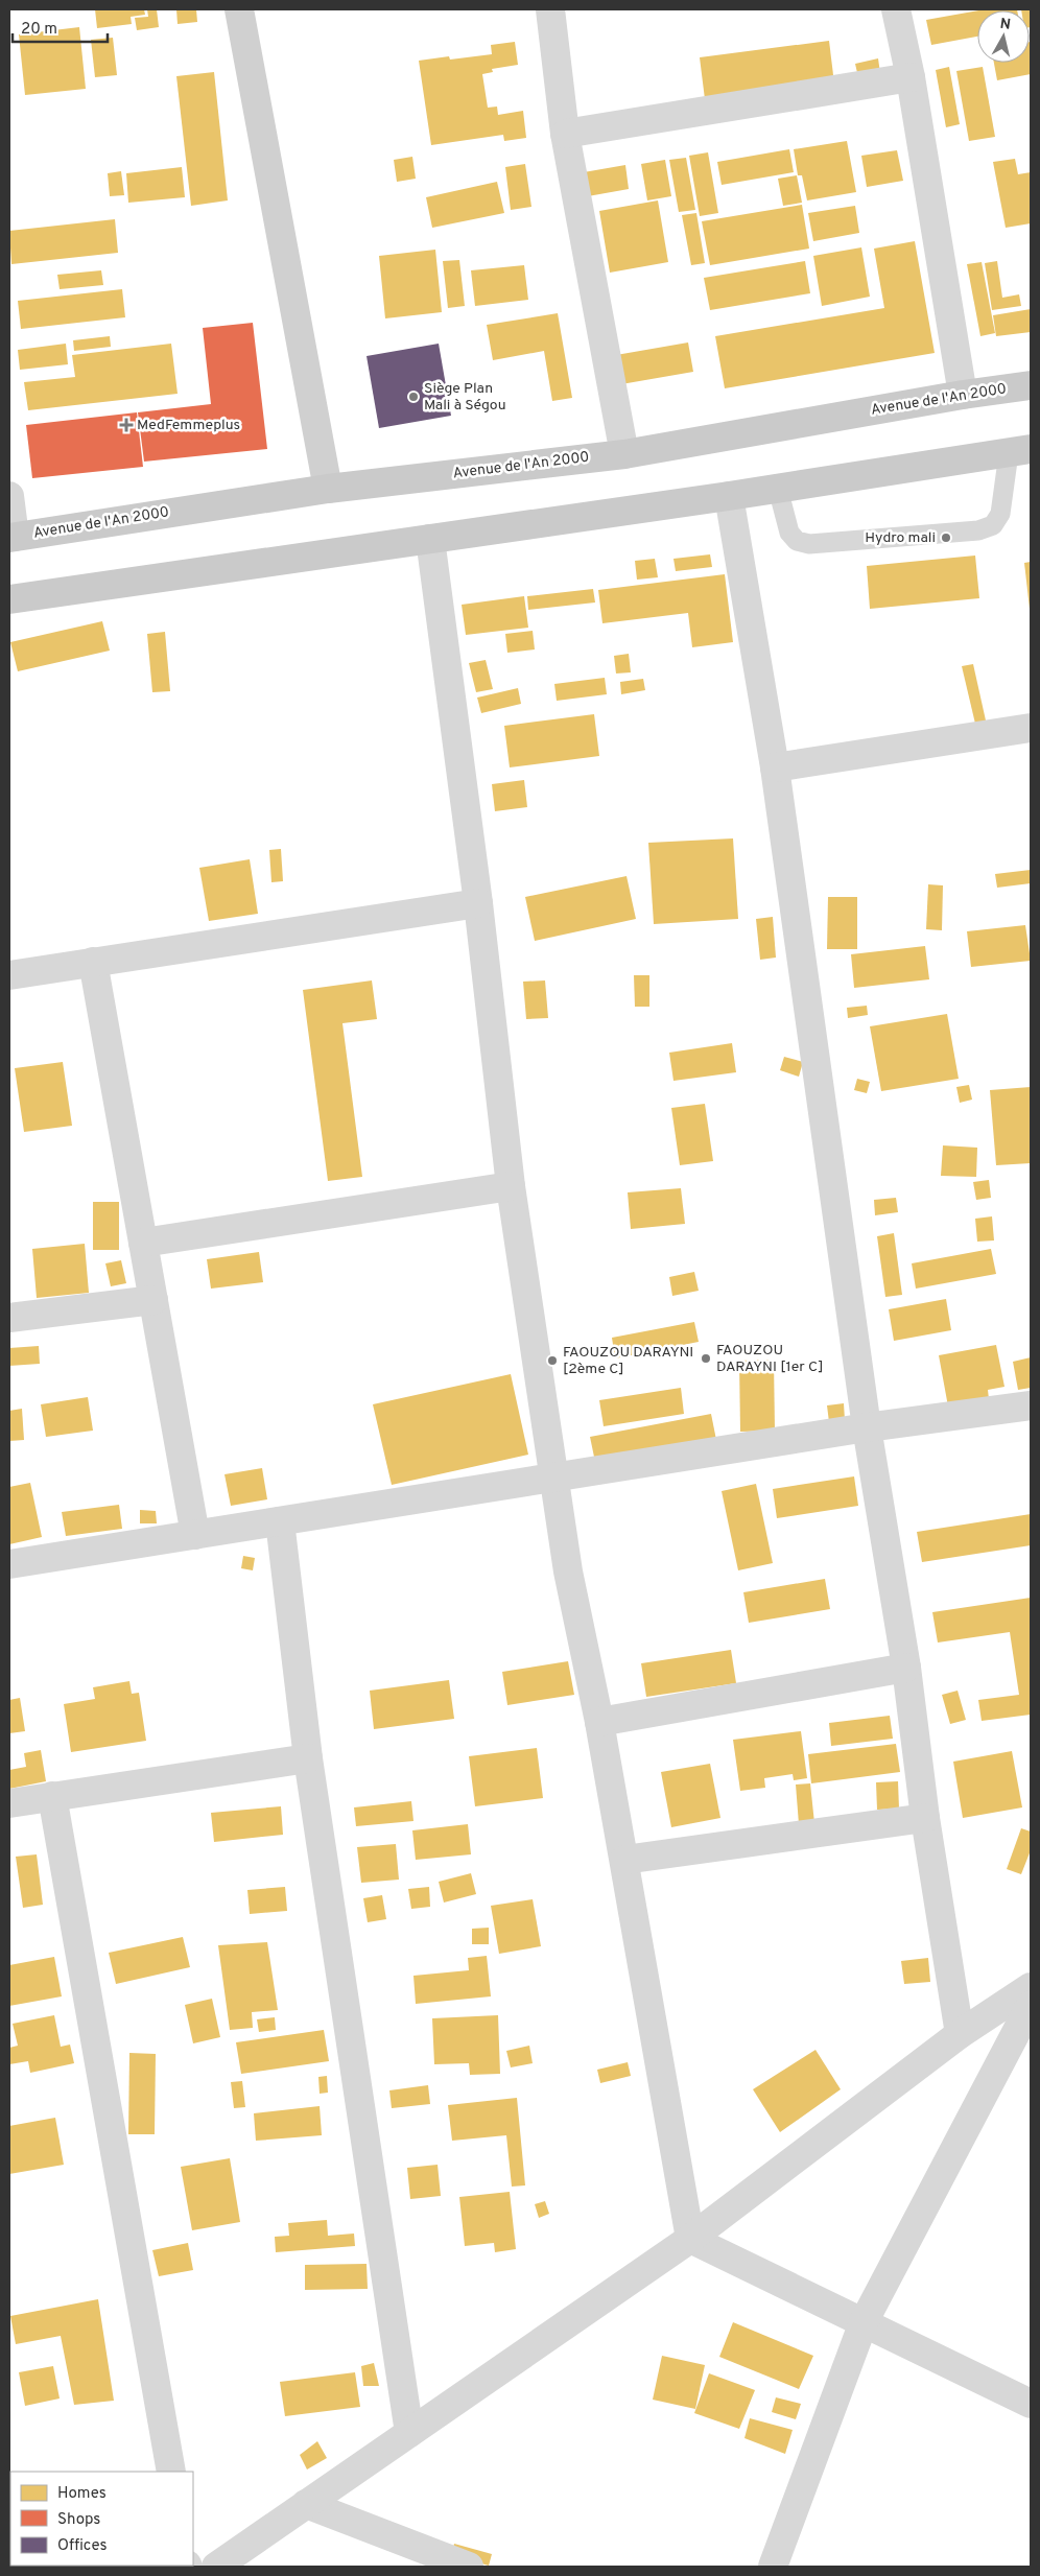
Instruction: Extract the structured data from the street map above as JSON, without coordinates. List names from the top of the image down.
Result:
{
  "streets": {
    "main road": ["Avenue de l'An 2000"]
  },
  "places": {
    "other": [
      "Siège Plan Mali à Ségou",
      "Hydro mali",
      "FAOUZOU DARAYNI [1er C]",
      "FAOUZOU DARAYNI [2ème C]"
    ],
    "health": ["MedFemmeplus"]
  },
  "legend": ["Homes", "Shops", "Offices"],
  "scale_bar": "20 m",
  "north": "top"
}
